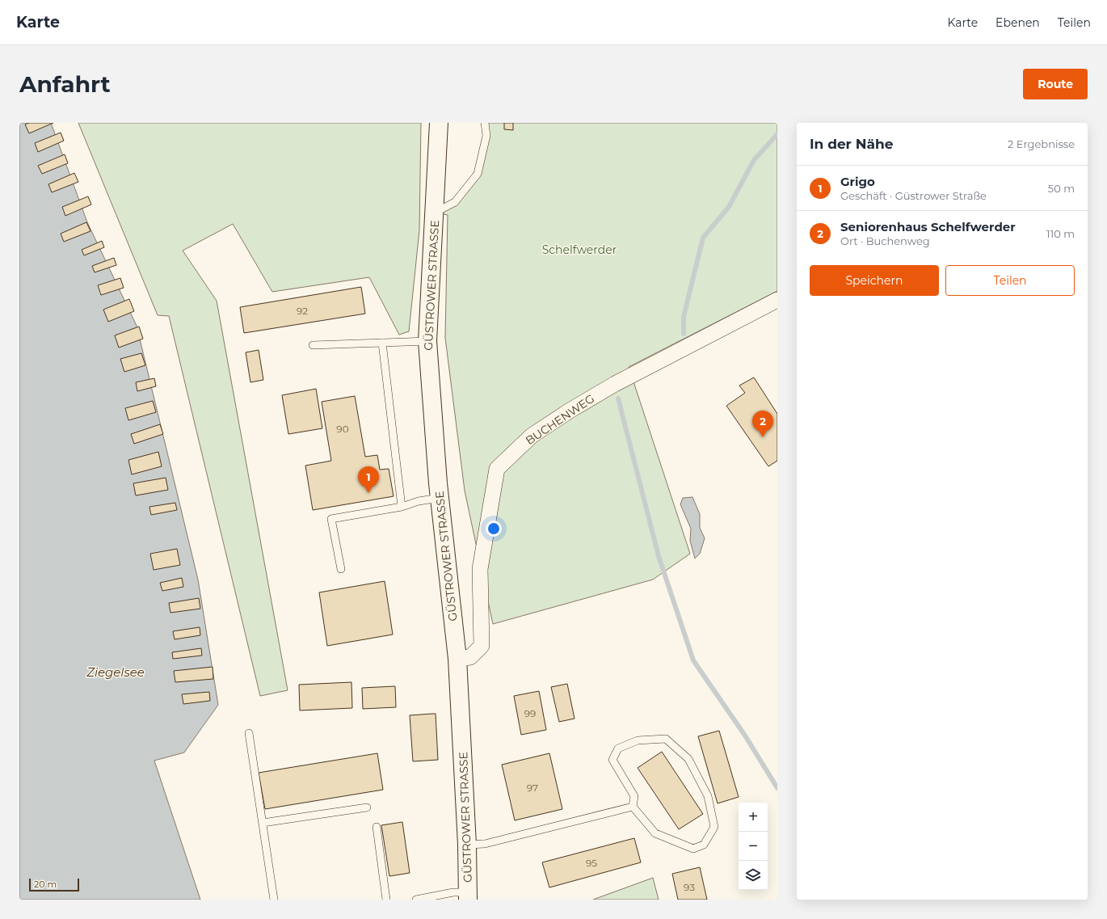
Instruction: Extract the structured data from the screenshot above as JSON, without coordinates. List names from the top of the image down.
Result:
{
  "streets": {
    "main road": ["GÜSTROWER STRASSE"],
    "street": ["BUCHENWEG"]
  },
  "crossings": [
    ["GÜSTROWER STRASSE", "BUCHENWEG"]
  ],
  "water": ["Ziegelsee"],
  "parks": ["Schelfwerder"],
  "house_numbers": [
    "92",
    "90",
    "99",
    "97",
    "95",
    "93"
  ],
  "scale_bar": "20 m",
  "page": {
    "header": "Karte",
    "nav": ["Karte", "Ebenen", "Teilen"],
    "buttons": [
      "Route",
      ["Speichern", "Teilen"]
    ],
    "title": "Anfahrt",
    "heading": ["In der Nähe", "2 Ergebnisse"],
    "list": [
      {
        "mark": "1",
        "name": "Grigo",
        "note": "Geschäft · Güstrower Straße",
        "value": "50 m"
      },
      {
        "mark": "2",
        "name": "Seniorenhaus Schelfwerder",
        "note": "Ort · Buchenweg",
        "value": "110 m"
      }
    ],
    "pins": ["2", "1"],
    "map_buttons": ["+", "−"],
    "scale": "20 m"
  }
}
